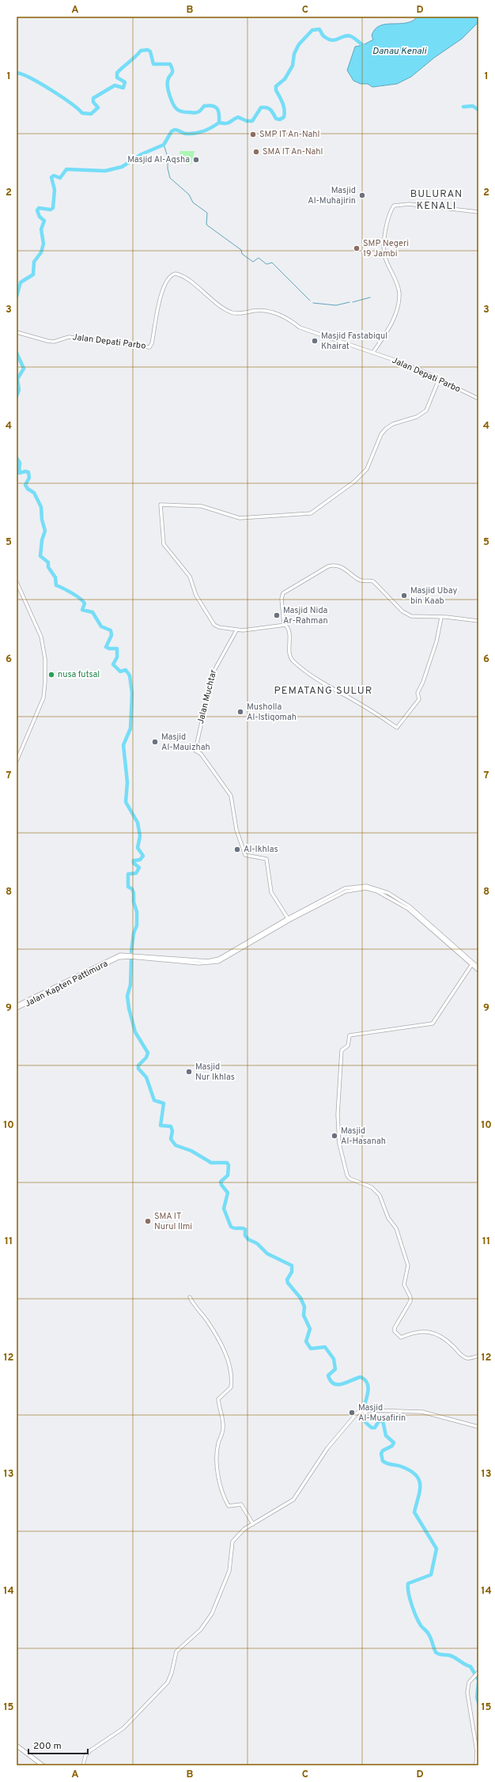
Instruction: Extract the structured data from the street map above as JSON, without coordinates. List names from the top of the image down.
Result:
{
  "streets": {
    "street": ["Jalan Depati Parbo", "Jalan Muchtar", "Jalan Kapten Pattimura"]
  },
  "districts": ["BULURAN KENALI", "PEMATANG SULUR"],
  "water": ["Danau Kenali"],
  "places": [
    "SMP IT An-Nahl",
    "SMA IT An-Nahl",
    "Masjid Al-Aqsha",
    "Masjid Al-Muhajirin",
    "SMP Negeri 19 Jambi",
    "Masjid Fastabiqul Khairat",
    "Masjid Ubay bin Kaab",
    "Masjid Nida Ar-Rahman",
    "nusa futsal",
    "Musholla Al-Istiqomah",
    "Masjid Al-Mauizhah",
    "Al-Ikhlas",
    "Masjid Nur Ikhlas",
    "Masjid Al-Hasanah",
    "SMA IT Nurul Ilmi",
    "Masjid Al-Musafirin"
  ],
  "scale_bar": "200 m",
  "grid": {
    "columns": [
      "A",
      "B",
      "C",
      "D"
    ],
    "rows": [
      "1",
      "2",
      "3",
      "4",
      "5",
      "6",
      "7",
      "8",
      "9",
      "10",
      "11",
      "12",
      "13",
      "14",
      "15"
    ]
  }
}
